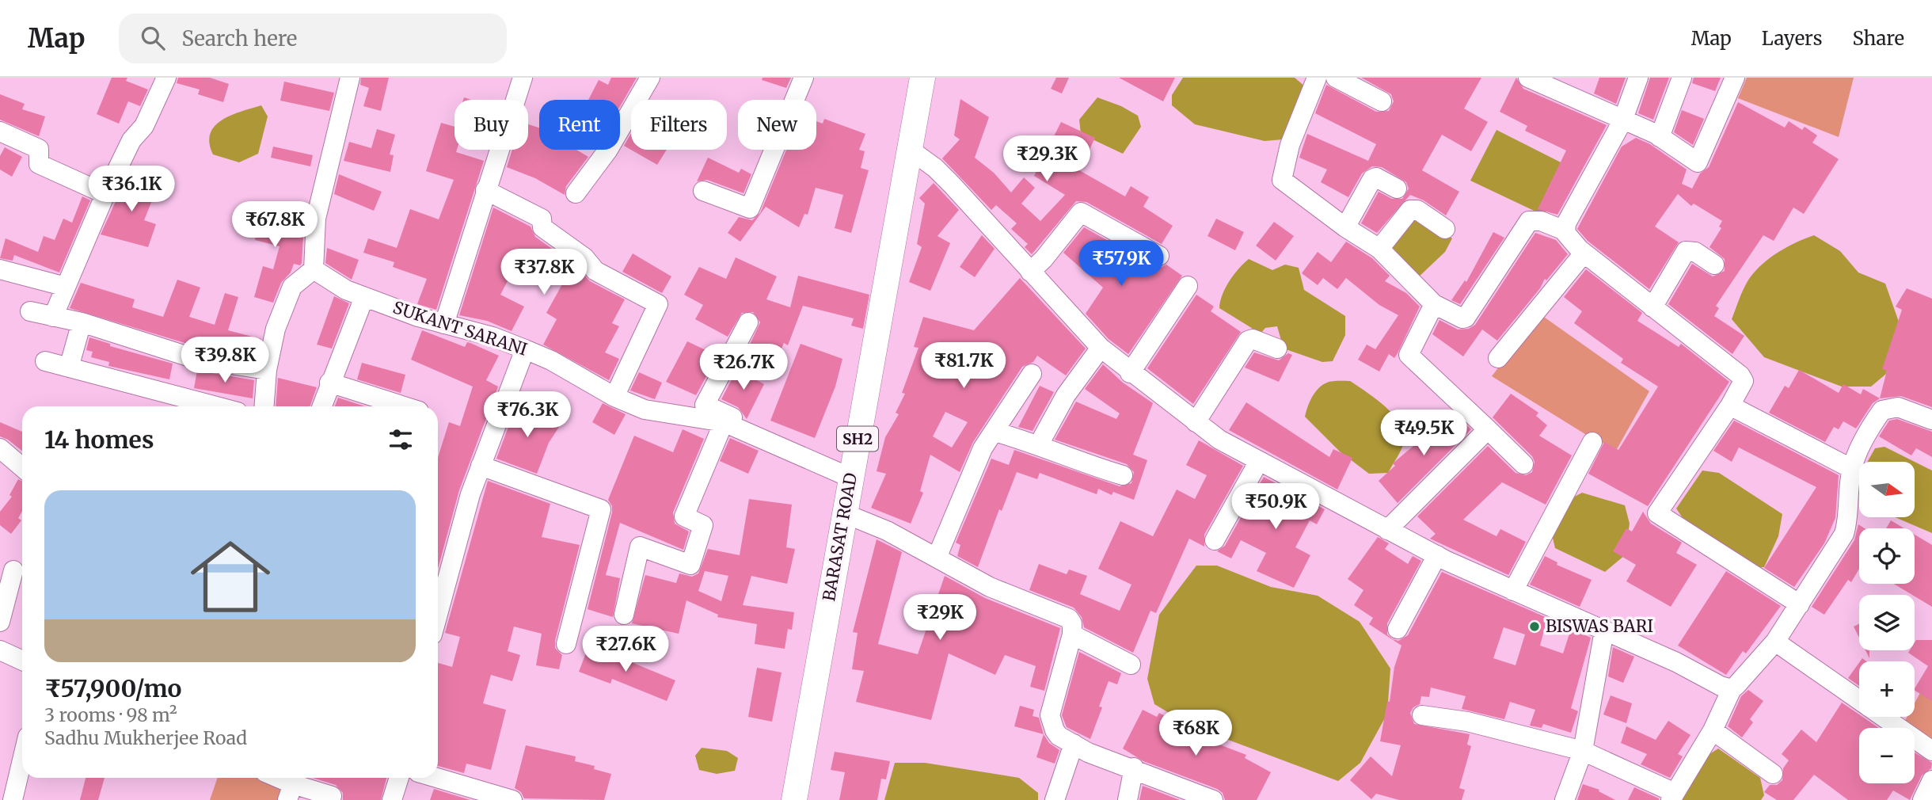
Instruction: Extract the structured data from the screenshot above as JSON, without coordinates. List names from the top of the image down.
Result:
{
  "streets": {
    "main road": ["SH2", "BARASAT ROAD"],
    "street": ["SUKANT SARANI"]
  },
  "crossings": [
    ["SUKANT SARANI", "BARASAT ROAD"]
  ],
  "places": ["BISWAS BARI"],
  "north": "right",
  "page": {
    "header": "Map",
    "search": "Search here",
    "nav": ["Map", "Layers", "Share"],
    "chip": [
      "Buy",
      "Rent",
      "Filters",
      "New"
    ],
    "price": [
      "₹29.3K",
      "₹36.1K",
      "₹67.8K",
      "₹57.9K",
      "₹37.8K",
      "₹39.8K",
      "₹81.7K",
      "₹26.7K",
      "₹76.3K",
      "₹49.5K",
      "₹50.9K",
      "₹29K",
      "₹27.6K",
      "₹68K"
    ],
    "heading": "14 homes",
    "map_buttons": ["+", "−"],
    "list": [
      {
        "name": "₹57,900/mo",
        "note": "3 rooms · 98 m² · Sadhu Mukherjee Road"
      }
    ]
  }
}
